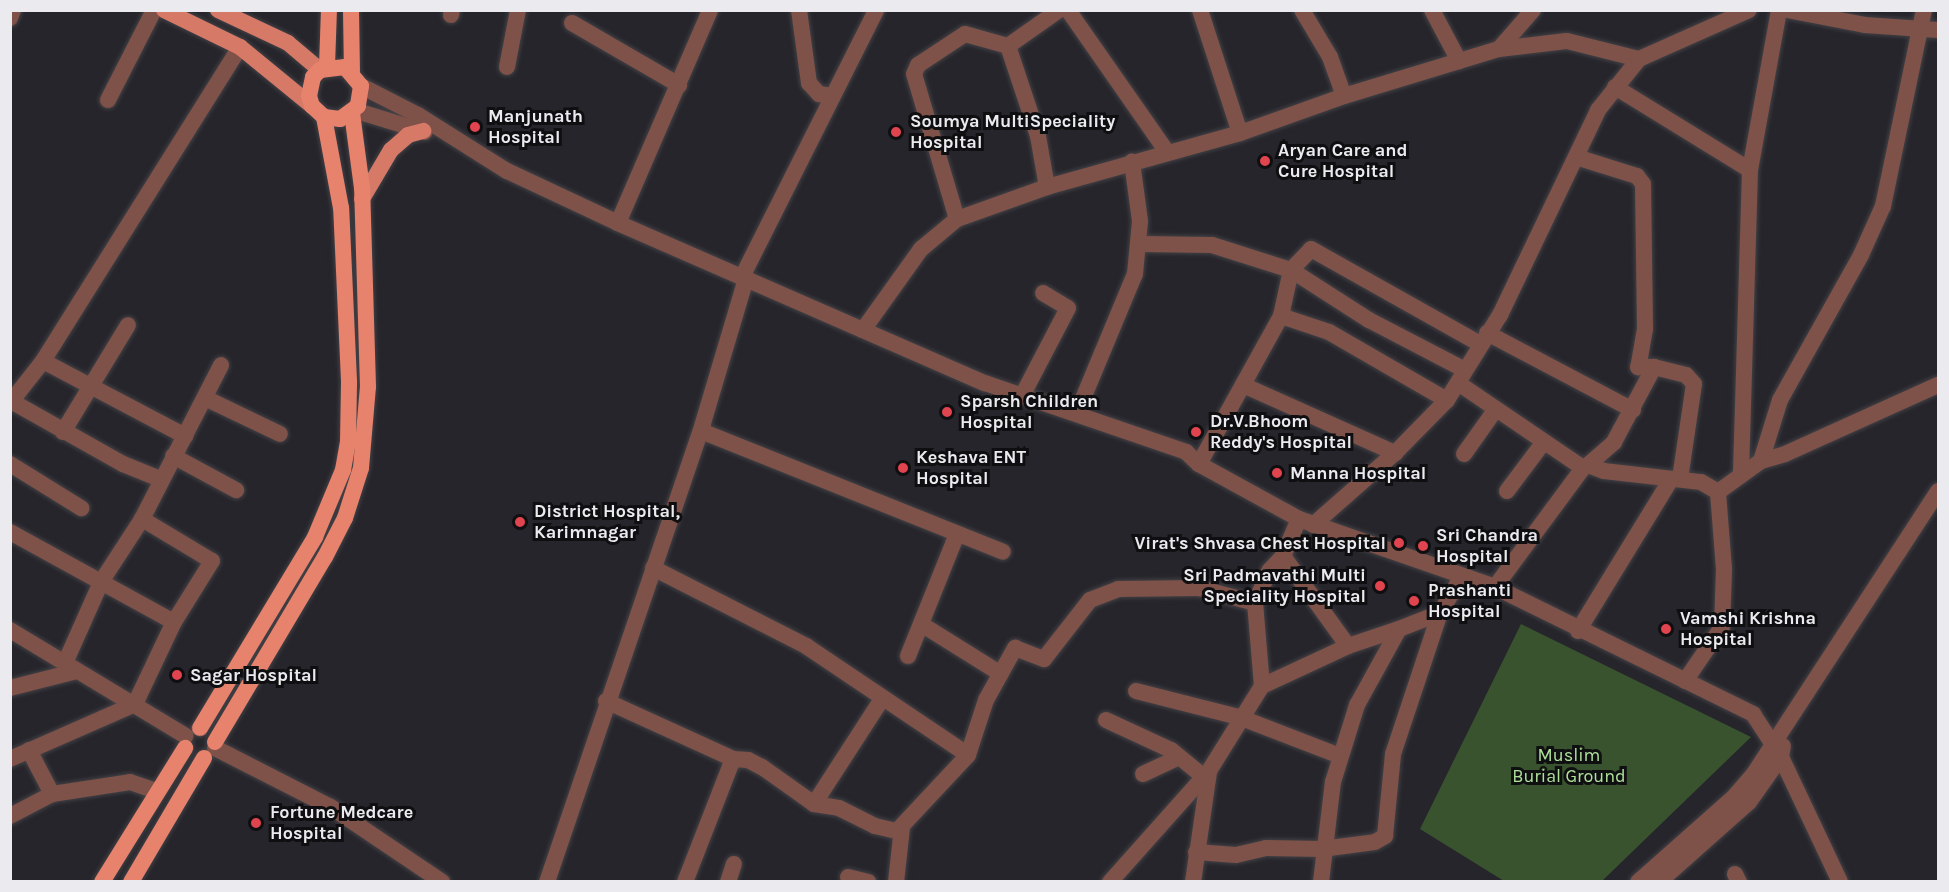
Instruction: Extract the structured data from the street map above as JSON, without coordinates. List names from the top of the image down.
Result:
{
  "parks": ["Muslim Burial Ground"],
  "places": [
    "Manjunath Hospital",
    "Soumya MultiSpeciality Hospital",
    "Aryan Care and Cure Hospital",
    "Sparsh Children Hospital",
    "Dr.V.Bhoom Reddy's Hospital",
    "Keshava ENT Hospital",
    "Manna Hospital",
    "District Hospital, Karimnagar",
    "Virat's Shvasa Chest Hospital",
    "Sri Chandra Hospital",
    "Sri Padmavathi Multi Speciality Hospital",
    "Prashanti Hospital",
    "Vamshi Krishna Hospital",
    "Sagar Hospital",
    "Fortune Medcare Hospital"
  ]
}
